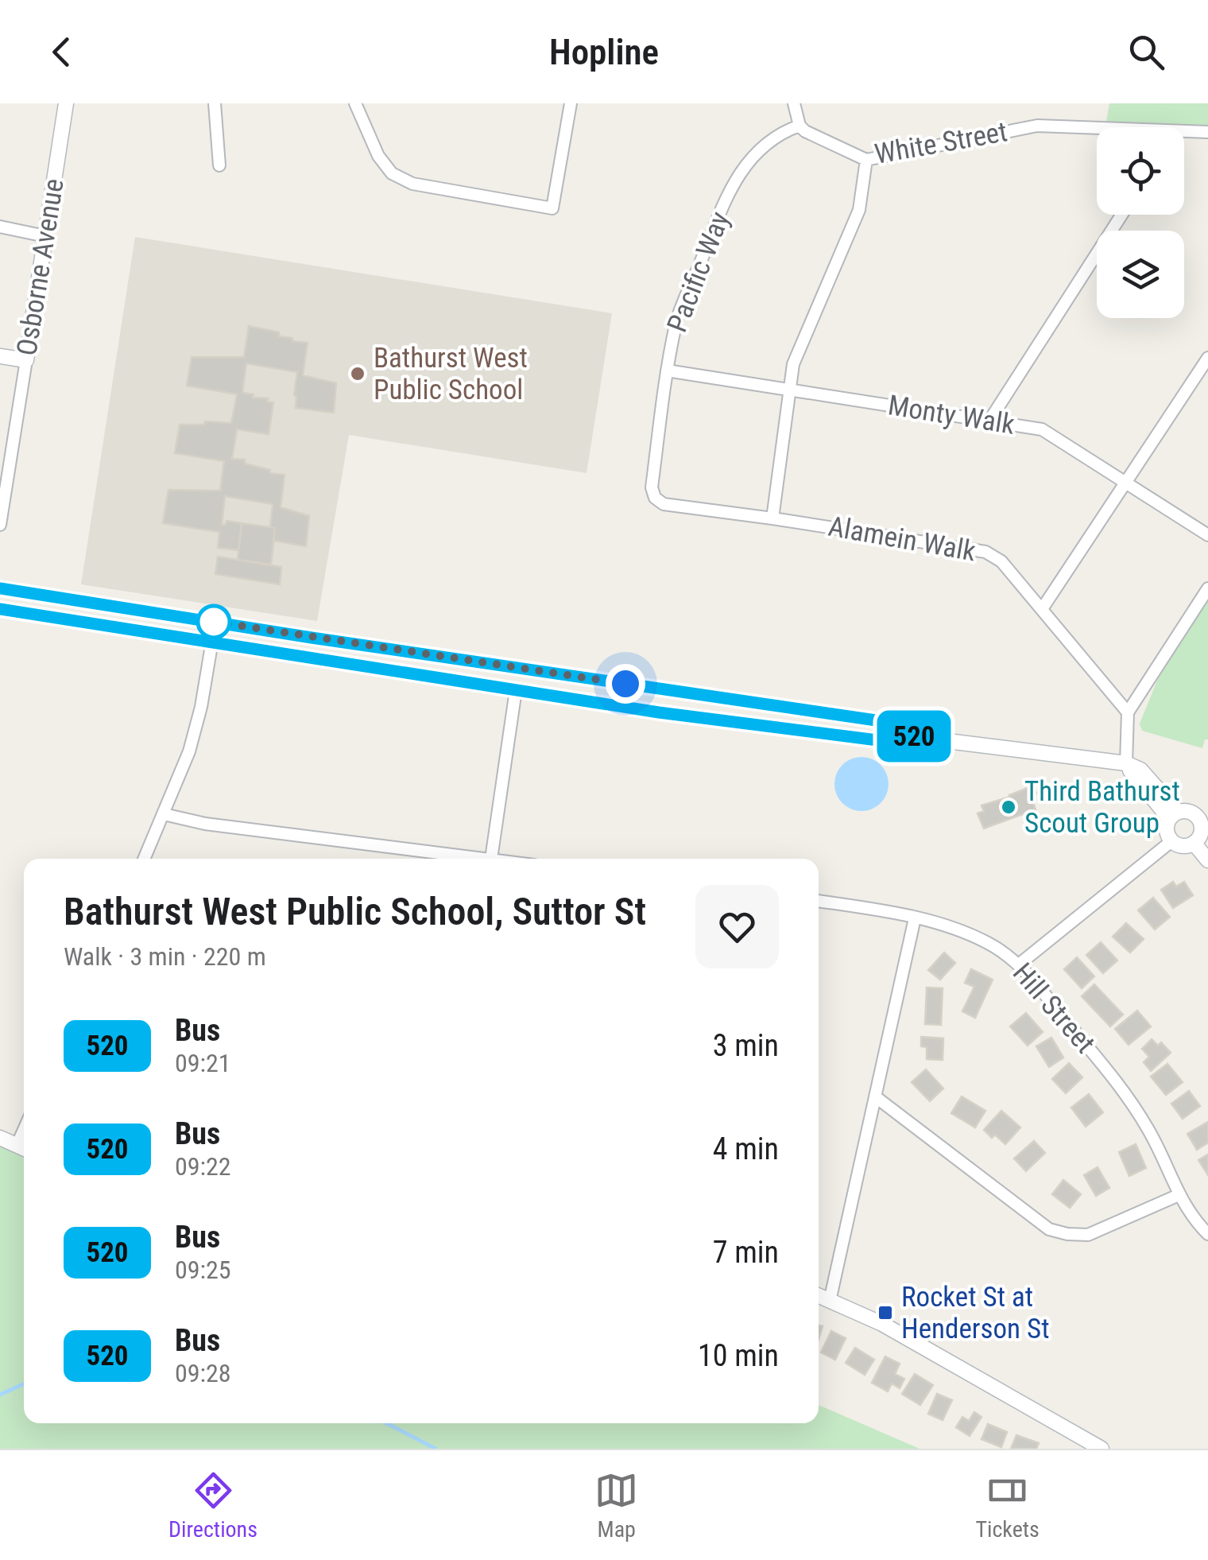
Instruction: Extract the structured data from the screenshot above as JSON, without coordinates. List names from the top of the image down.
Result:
{
  "streets": {
    "main road": ["Osborne Avenue"],
    "street": [
      "White Street",
      "Pacific Way",
      "Monty Walk",
      "Alamein Walk",
      "Hill Street"
    ]
  },
  "crossings": [
    ["White Street", "Pacific Way"],
    ["Pacific Way", "Monty Walk"],
    ["Pacific Way", "Alamein Walk"]
  ],
  "places": {
    "other": ["Bathurst West Public School", "Third Bathurst Scout Group"],
    "transit": ["Rocket St at Henderson St"]
  },
  "lines": ["bus line 520"],
  "page": {
    "header": "Hopline",
    "on_map": "520",
    "heading": ["Bathurst West Public School, Suttor St", "Walk · 3 min · 220 m"],
    "list": [
      {
        "mark": "520",
        "name": "Bus",
        "note": "09:21",
        "value": "3 min"
      },
      {
        "mark": "520",
        "name": "Bus",
        "note": "09:22",
        "value": "4 min"
      },
      {
        "mark": "520",
        "name": "Bus",
        "note": "09:25",
        "value": "7 min"
      },
      {
        "mark": "520",
        "name": "Bus",
        "note": "09:28",
        "value": "10 min"
      }
    ],
    "tabs": ["Directions", "Map", "Tickets"]
  }
}
